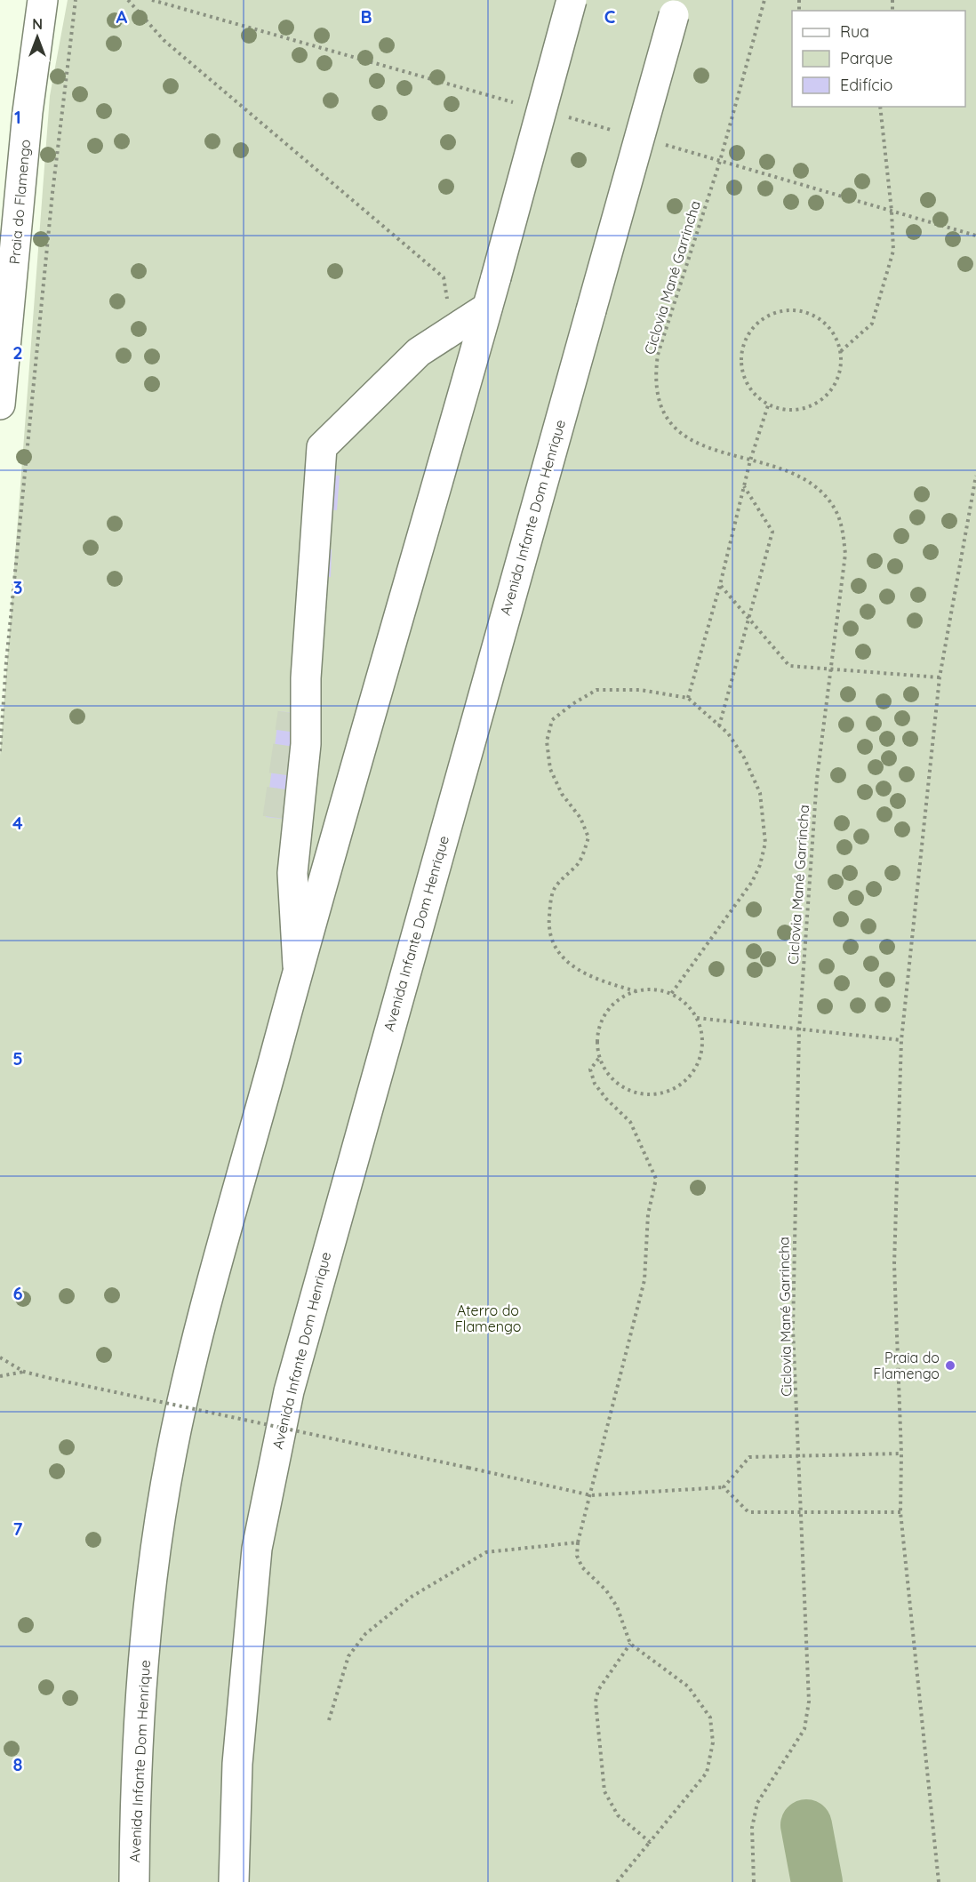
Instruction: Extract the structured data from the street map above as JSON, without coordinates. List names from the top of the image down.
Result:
{
  "streets": {
    "main road": ["Praia do Flamengo", "Avenida Infante Dom Henrique"],
    "path": ["Ciclovia Mané Garrincha"]
  },
  "parks": ["Aterro do Flamengo"],
  "places": ["Praia do Flamengo"],
  "legend": ["Rua", "Parque", "Edifício"],
  "north": "top",
  "grid": {
    "columns": ["A", "B", "C"],
    "rows": [
      "1",
      "2",
      "3",
      "4",
      "5",
      "6",
      "7",
      "8"
    ]
  }
}
